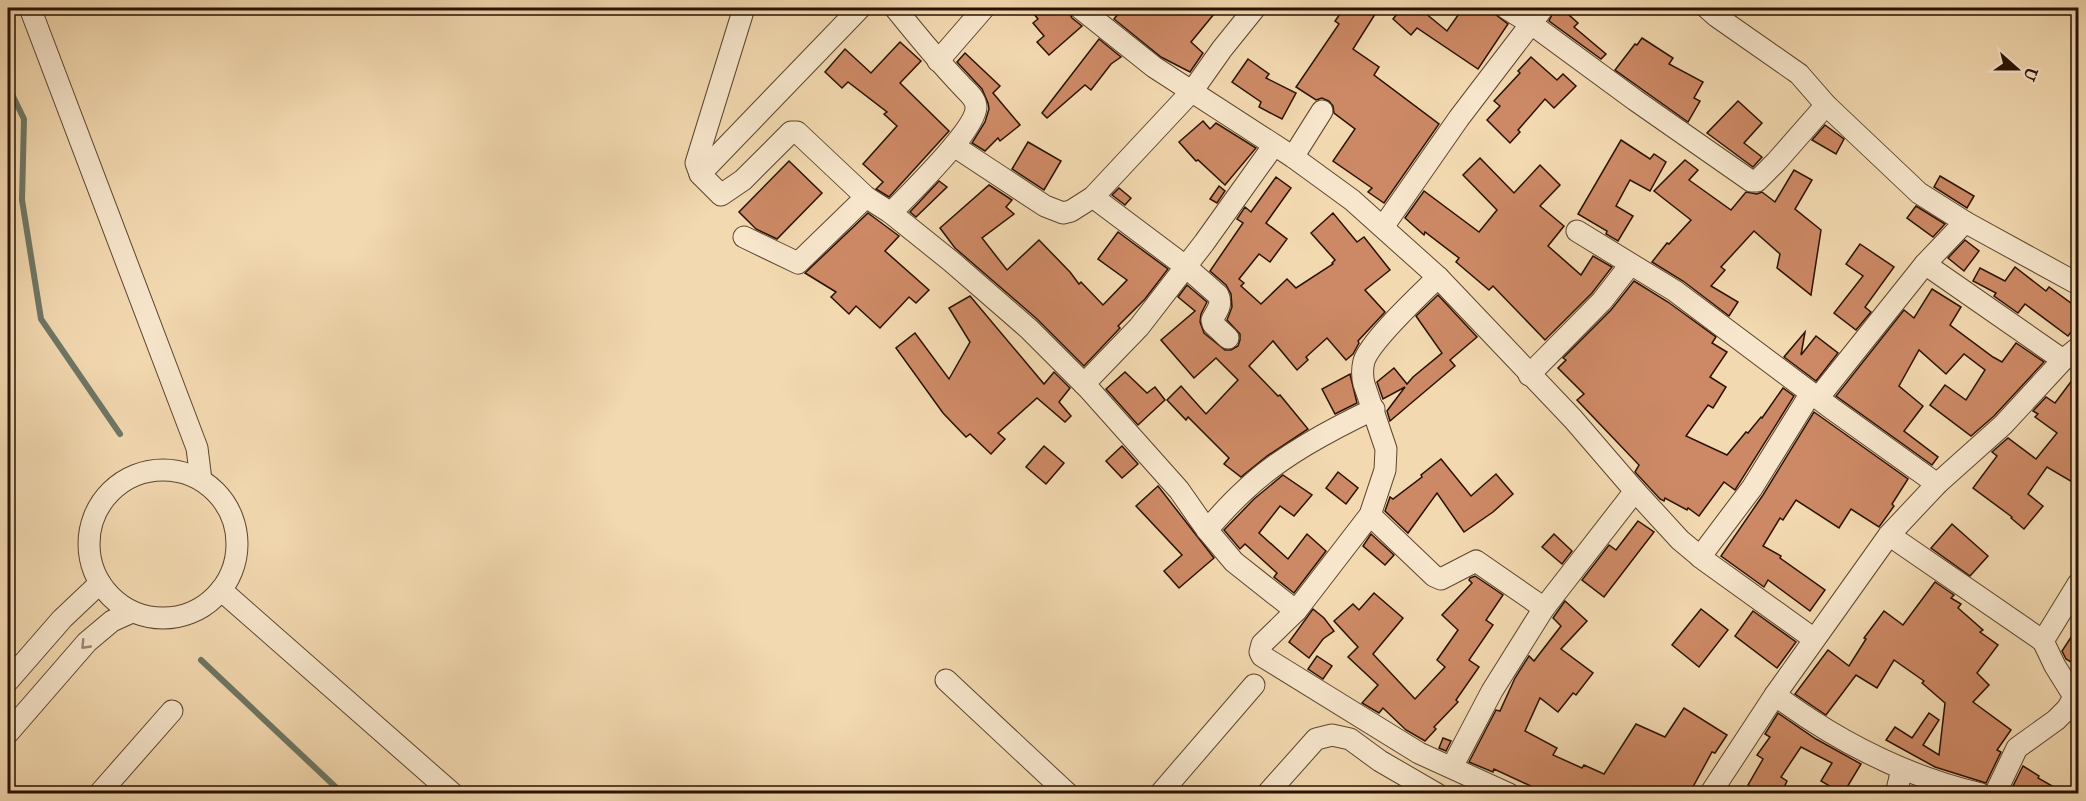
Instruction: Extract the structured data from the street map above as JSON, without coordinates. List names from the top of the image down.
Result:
{
  "north": "right"
}
